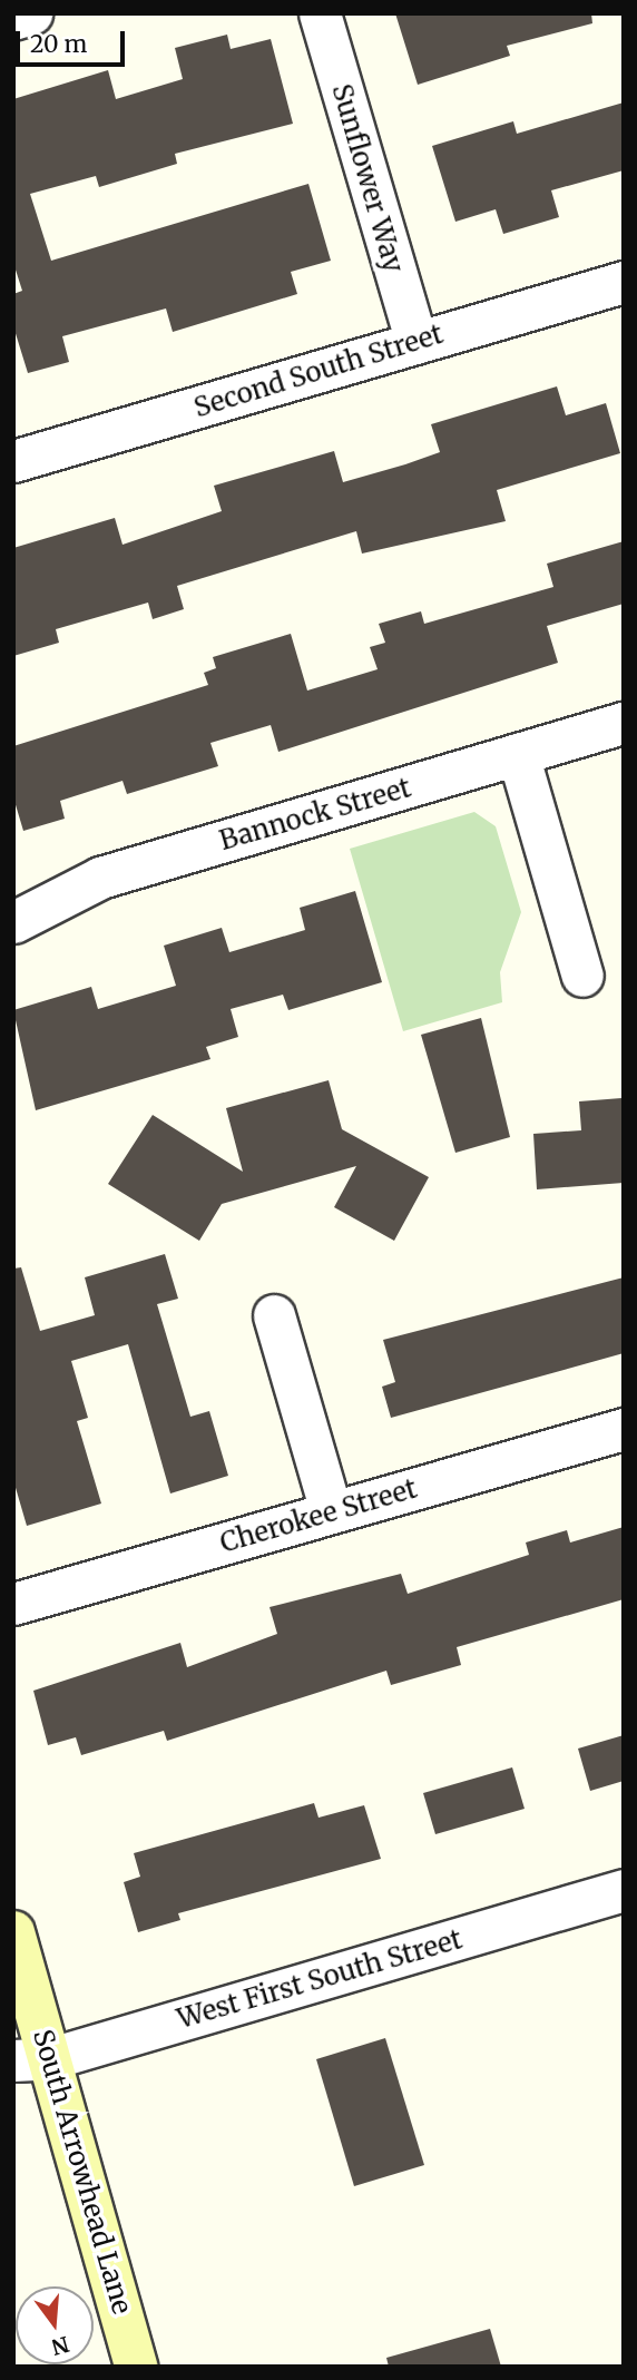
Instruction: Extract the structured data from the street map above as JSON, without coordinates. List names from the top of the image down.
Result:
{
  "streets": {
    "street": [
      "Sunflower Way",
      "Second South Street",
      "Bannock Street",
      "Cherokee Street",
      "West First South Street",
      "South Arrowhead Lane"
    ]
  },
  "crossings": [
    ["Sunflower Way", "Second South Street"],
    ["West First South Street", "South Arrowhead Lane"]
  ],
  "scale_bar": "20 m",
  "north": "bottom"
}
